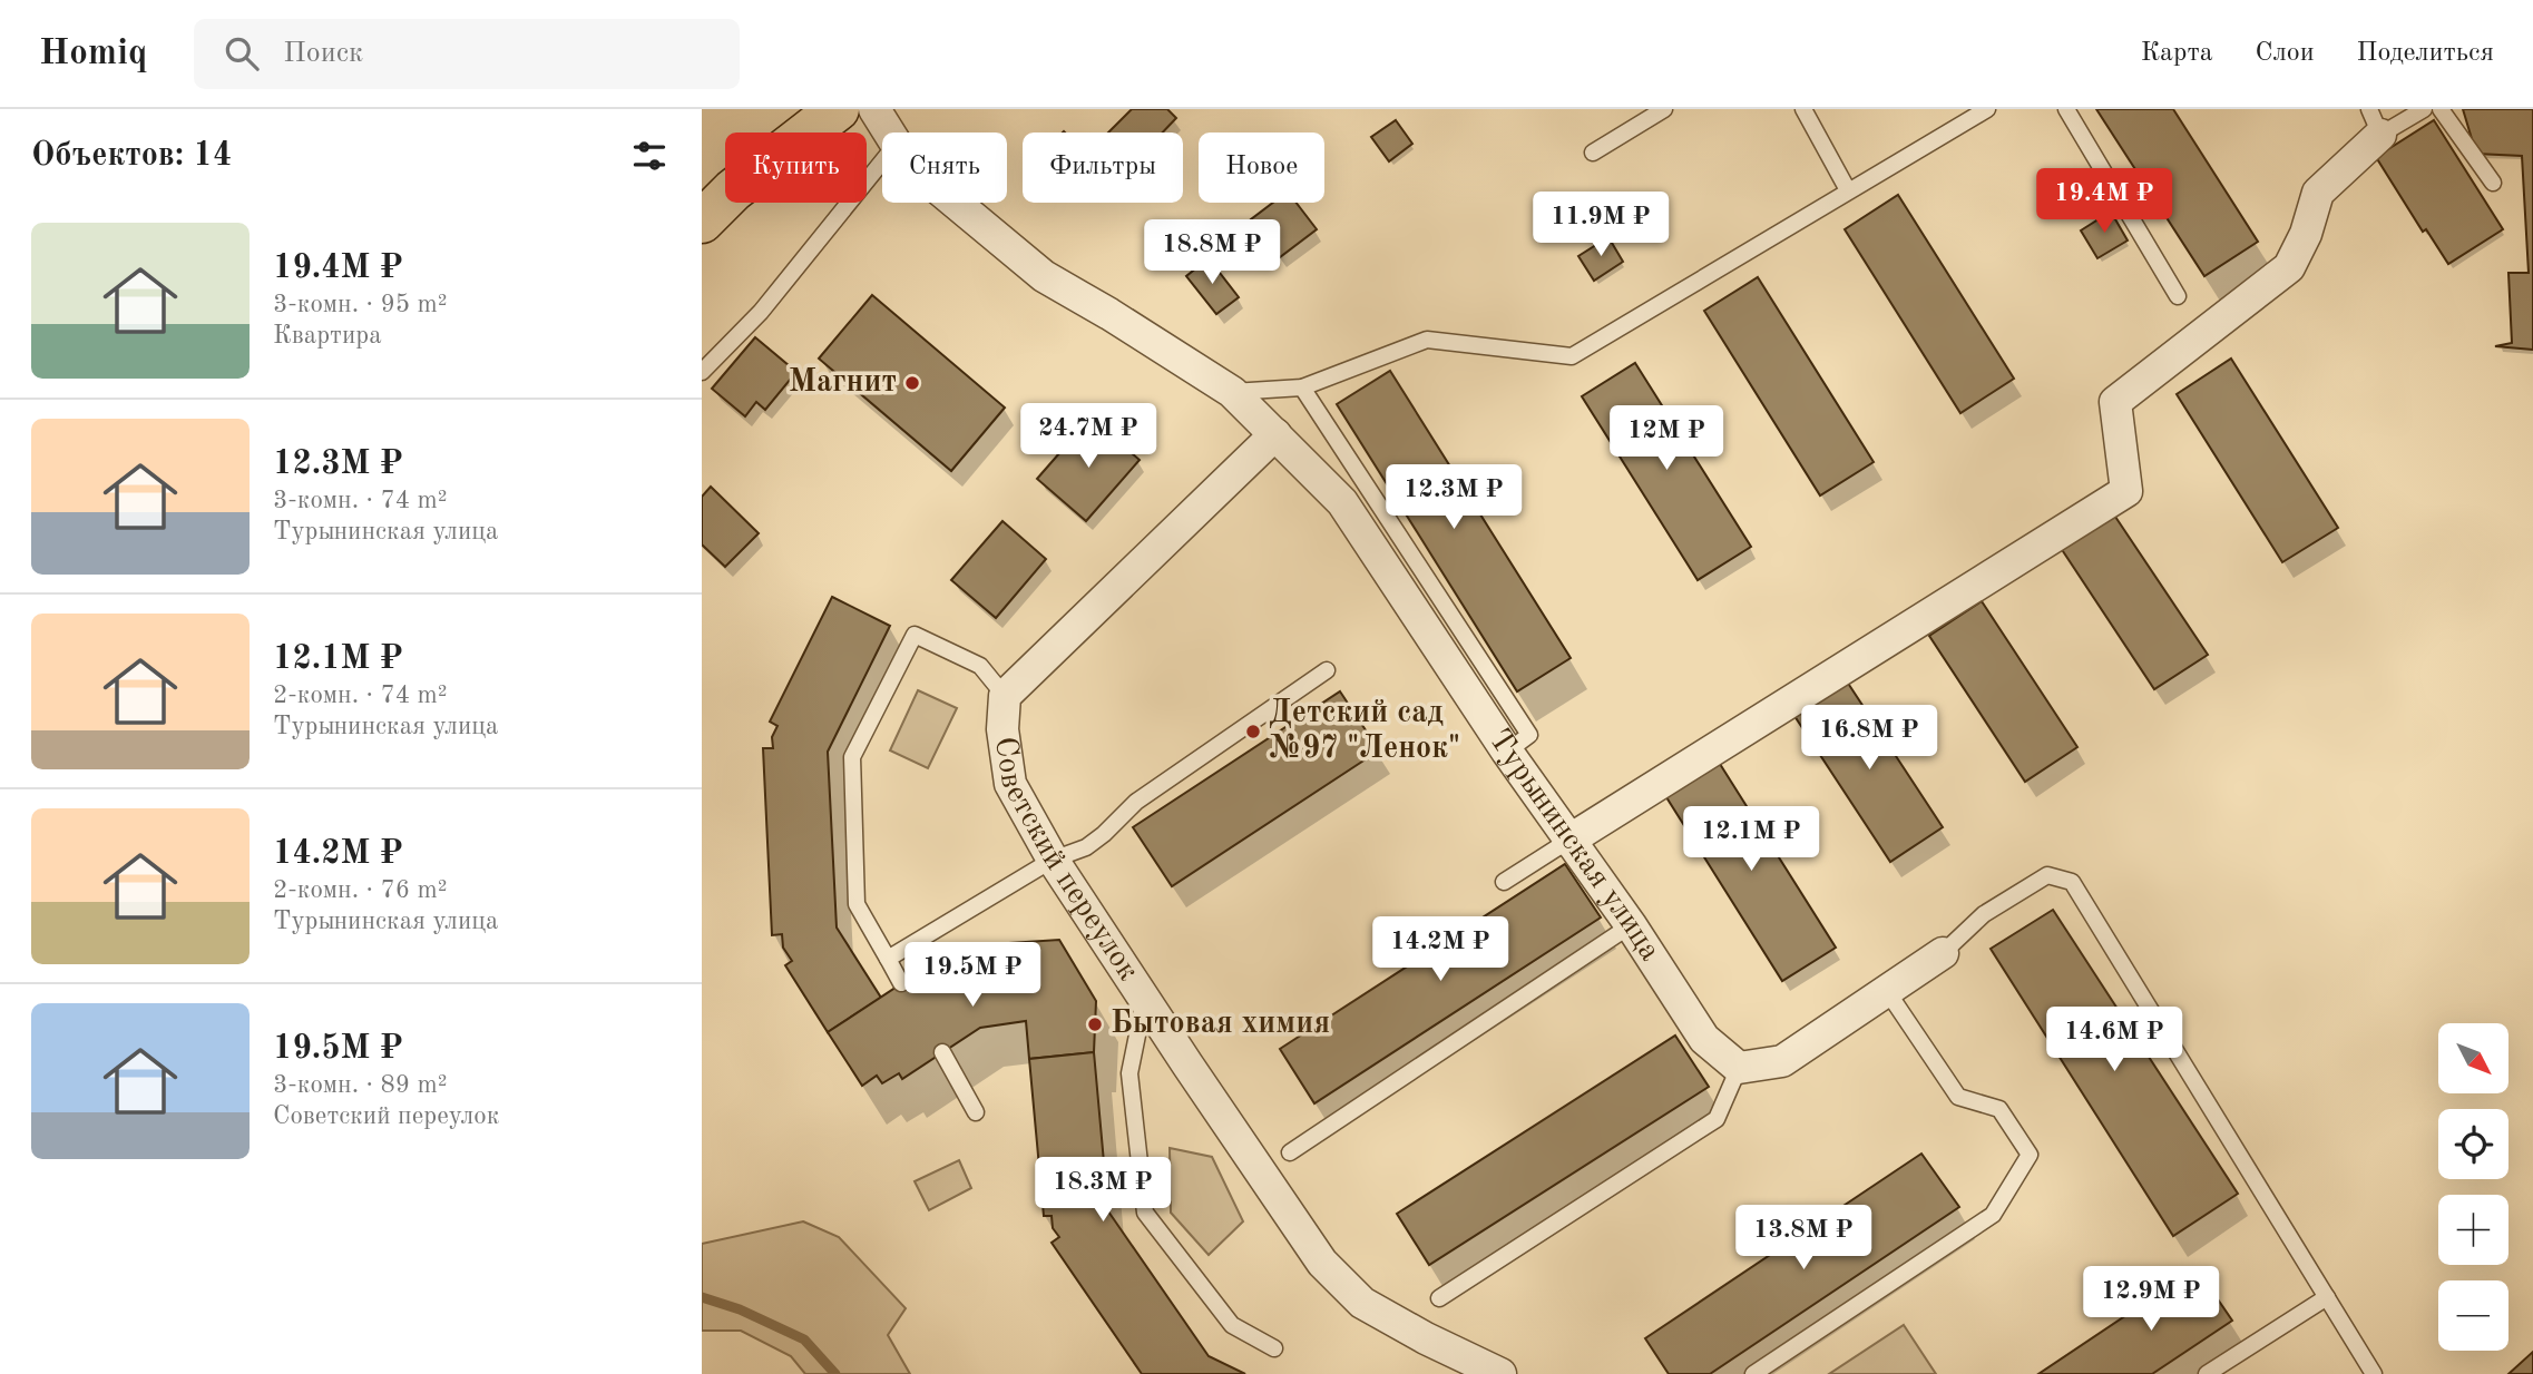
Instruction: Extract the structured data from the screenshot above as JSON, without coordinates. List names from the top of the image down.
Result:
{
  "streets": {
    "street": ["Турынинская улица", "Советский переулок"]
  },
  "crossings": [
    ["Турынинская улица", "Советский переулок"]
  ],
  "places": ["Магнит", "Детский сад №97 \"Ленок\"", "Бытовая химия"],
  "north": "bottom right",
  "page": {
    "header": "Homiq",
    "search": "Поиск",
    "nav": ["Карта", "Слои", "Поделиться"],
    "heading": "Объектов: 14",
    "chip": [
      "Купить",
      "Снять",
      "Фильтры",
      "Новое"
    ],
    "price": [
      "19.4M ₽",
      "11.9M ₽",
      "18.8M ₽",
      "24.7M ₽",
      "12M ₽",
      "12.3M ₽",
      "16.8M ₽",
      "12.1M ₽",
      "14.2M ₽",
      "19.5M ₽",
      "14.6M ₽",
      "18.3M ₽",
      "13.8M ₽",
      "12.9M ₽"
    ],
    "list": [
      {
        "name": "19.4M ₽",
        "note": "3-комн. · 95 m² · Квартира"
      },
      {
        "name": "12.3M ₽",
        "note": "3-комн. · 74 m² · Турынинская улица"
      },
      {
        "name": "12.1M ₽",
        "note": "2-комн. · 74 m² · Турынинская улица"
      },
      {
        "name": "14.2M ₽",
        "note": "2-комн. · 76 m² · Турынинская улица"
      },
      {
        "name": "19.5M ₽",
        "note": "3-комн. · 89 m² · Советский переулок"
      }
    ],
    "map_buttons": ["+", "−"]
  }
}
